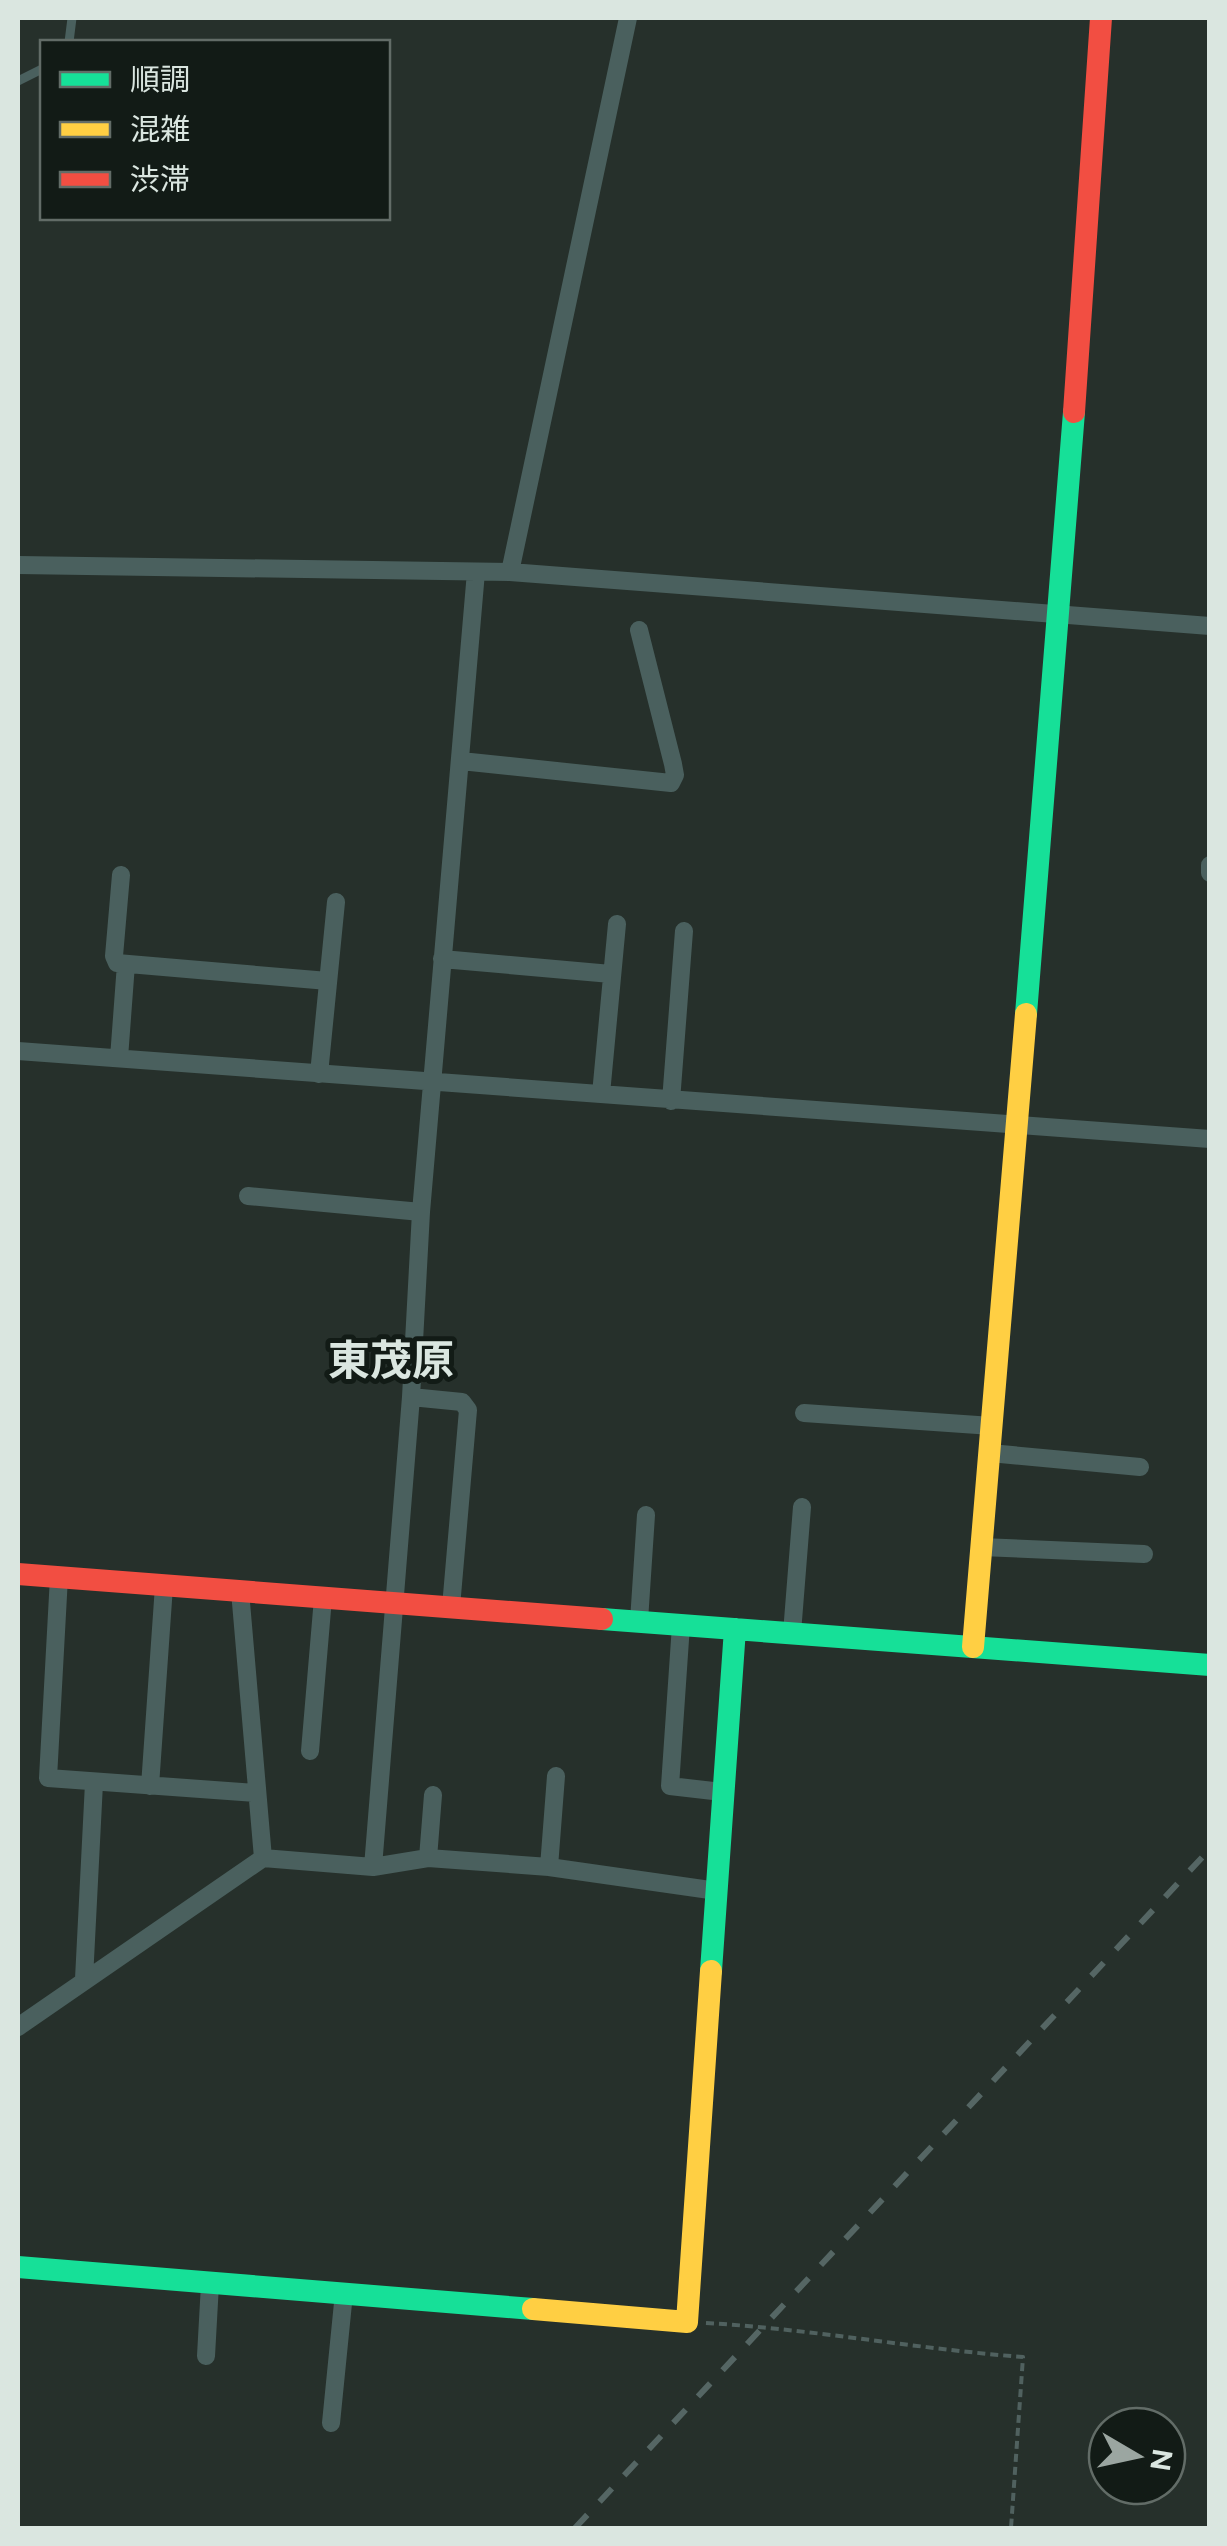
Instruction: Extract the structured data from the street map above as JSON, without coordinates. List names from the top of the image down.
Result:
{
  "districts": ["東茂原"],
  "legend": ["順調", "混雑", "渋滞"],
  "north": "right"
}
